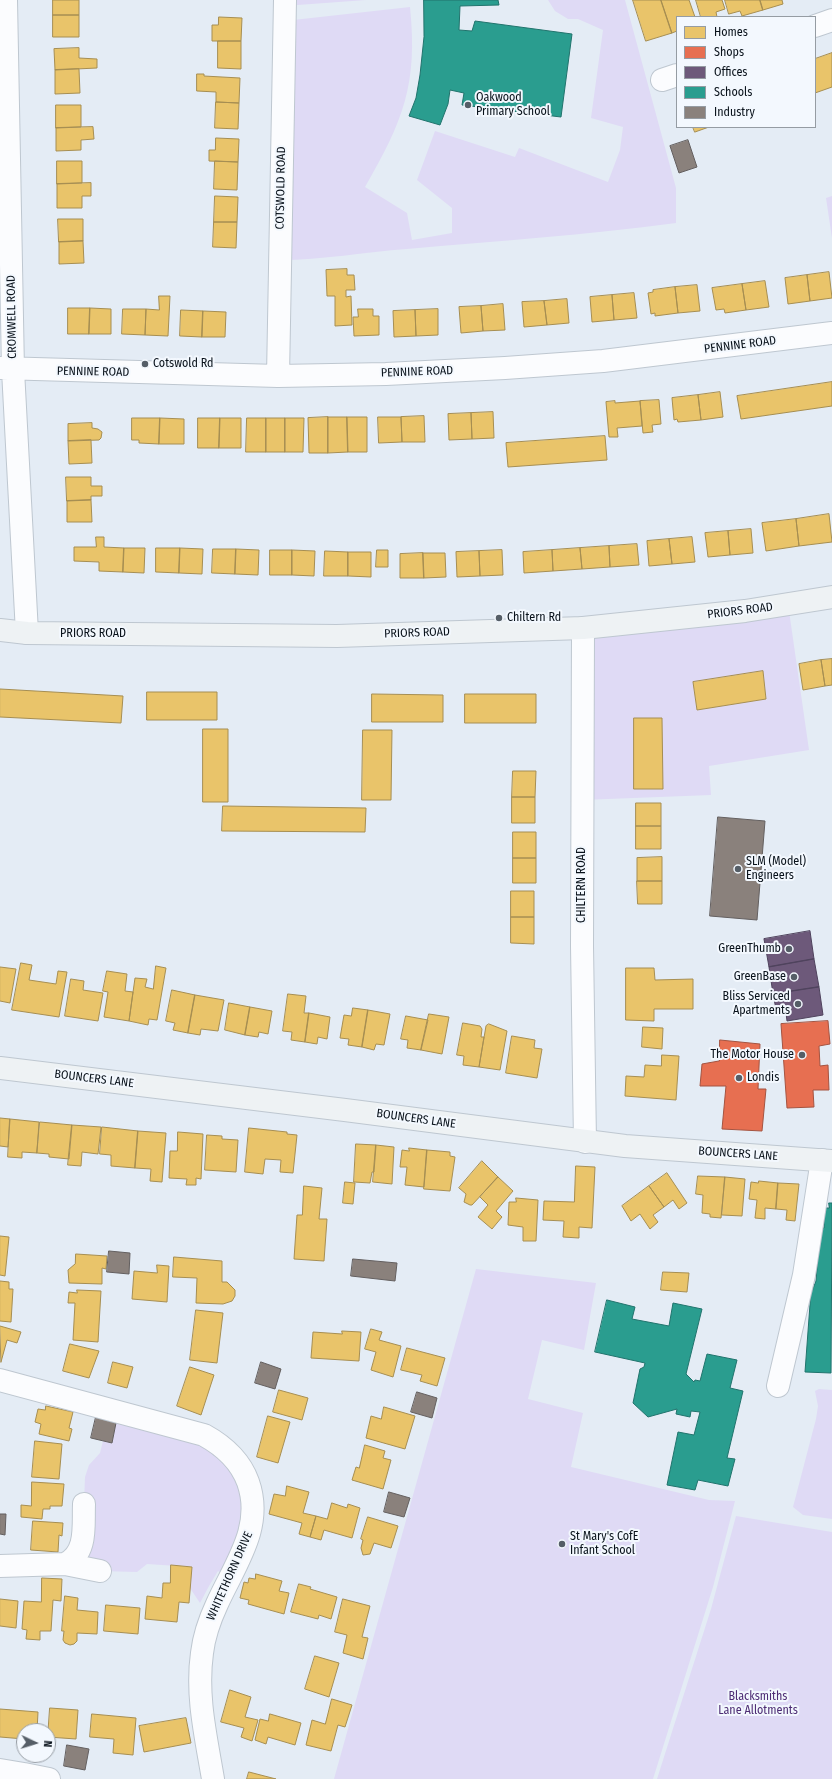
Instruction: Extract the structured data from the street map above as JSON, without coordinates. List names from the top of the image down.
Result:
{
  "streets": {
    "main road": ["PRIORS ROAD", "BOUNCERS LANE"],
    "street": [
      "COTSWOLD ROAD",
      "CROMWELL ROAD",
      "PENNINE ROAD",
      "CHILTERN ROAD",
      "WHITETHORN DRIVE"
    ]
  },
  "crossings": [
    ["COTSWOLD ROAD", "PENNINE ROAD"],
    ["CROMWELL ROAD", "PENNINE ROAD"],
    ["CROMWELL ROAD", "PRIORS ROAD"],
    ["PRIORS ROAD", "CHILTERN ROAD"],
    ["CHILTERN ROAD", "BOUNCERS LANE"]
  ],
  "parks": ["Blacksmiths Lane Allotments"],
  "places": [
    "Oakwood Primary School",
    "Cotswold Rd",
    "Chiltern Rd",
    "SLM (Model) Engineers",
    "GreenThumb",
    "GreenBase",
    "Bliss Serviced Apartments",
    "The Motor House",
    "Londis",
    "St Mary's CofE Infant School"
  ],
  "legend": [
    "Homes",
    "Shops",
    "Offices",
    "Schools",
    "Industry"
  ],
  "north": "right"
}
